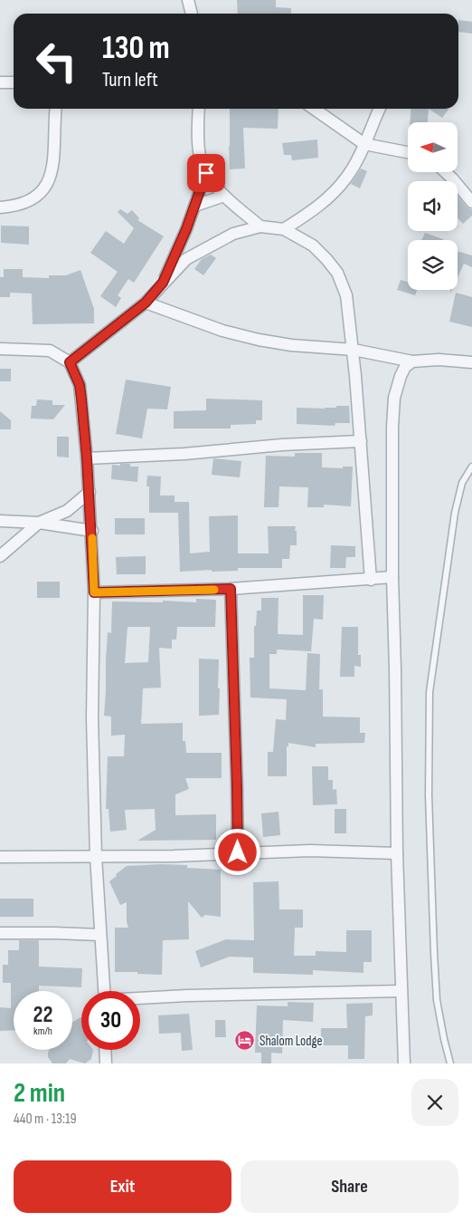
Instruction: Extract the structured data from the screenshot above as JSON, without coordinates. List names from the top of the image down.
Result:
{
  "places": {
    "hotel": ["Shalom Lodge"]
  },
  "north": "left",
  "page": {
    "turn": ["130 m", "Turn left"],
    "speed": "22 km/h",
    "limit": "30",
    "heading": ["2 min", "440 m · 13:19"],
    "buttons": ["Exit", "Share"]
  }
}
